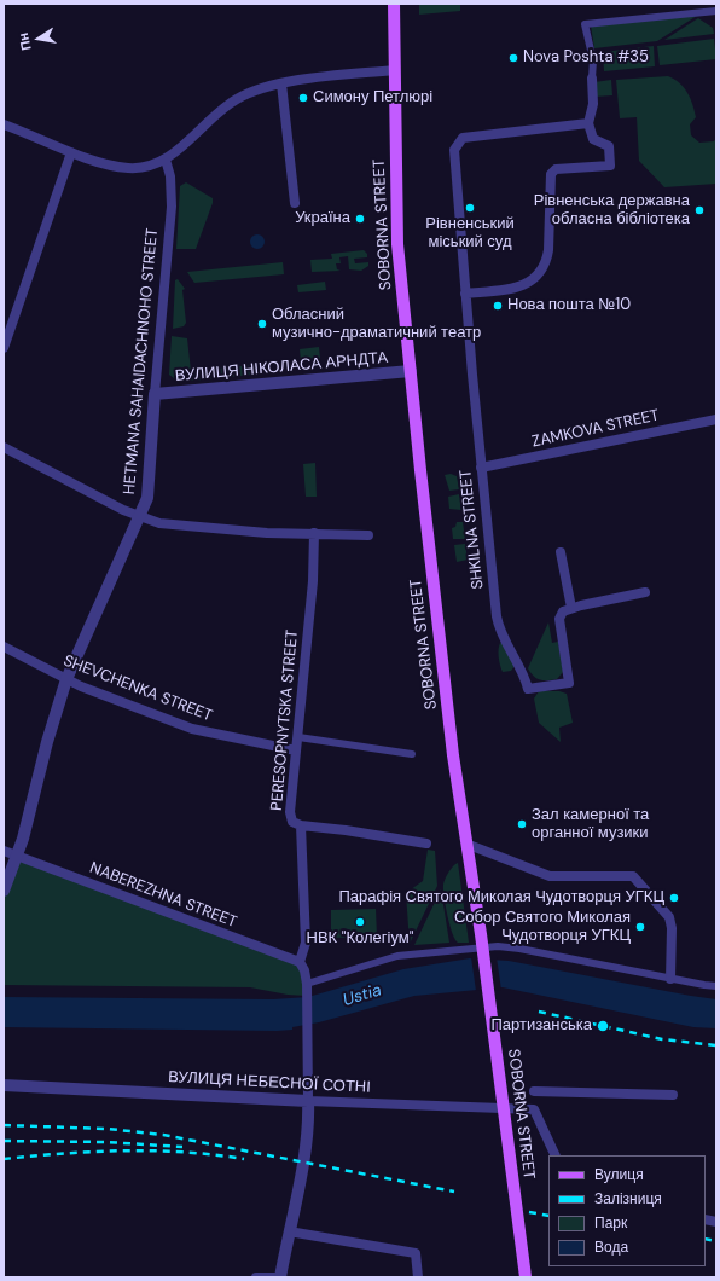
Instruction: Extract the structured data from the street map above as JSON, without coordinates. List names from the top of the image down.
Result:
{
  "streets": {
    "main road": ["SOBORNA STREET"],
    "street": [
      "HETMANA SAHAIDACHNOHO STREET",
      "ВУЛИЦЯ НІКОЛАСА АРНДТА",
      "ZAMKOVA STREET",
      "SHKILNA STREET",
      "SHEVCHENKA STREET",
      "PERESOPNYTSKA STREET",
      "NABEREZHNA STREET",
      "ВУЛИЦЯ НЕБЕСНОЇ СОТНІ"
    ]
  },
  "crossings": [
    ["SOBORNA STREET", "ВУЛИЦЯ НІКОЛАСА АРНДТА"],
    ["HETMANA SAHAIDACHNOHO STREET", "ВУЛИЦЯ НІКОЛАСА АРНДТА"],
    ["HETMANA SAHAIDACHNOHO STREET", "SHEVCHENKA STREET"],
    ["HETMANA SAHAIDACHNOHO STREET", "NABEREZHNA STREET"],
    ["ZAMKOVA STREET", "SHKILNA STREET"],
    ["SHEVCHENKA STREET", "PERESOPNYTSKA STREET"],
    ["PERESOPNYTSKA STREET", "NABEREZHNA STREET"]
  ],
  "water": ["Ustia"],
  "places": [
    "Nova Poshta #35",
    "Симону Петлюрі",
    "Рівненський міський суд",
    "Рівненська державна обласна бібліотека",
    "Україна",
    "Нова пошта №10",
    "Обласний музично-драматичний театр",
    "Зал камерної та органної музики",
    "Парафія Святого Миколая Чудотворця УГКЦ",
    "НВК \"Колегіум\"",
    "Собор Святого Миколая Чудотворця УГКЦ",
    "Партизанська"
  ],
  "legend": [
    "Вулиця",
    "Залізниця",
    "Парк",
    "Вода"
  ],
  "north": "left"
}
